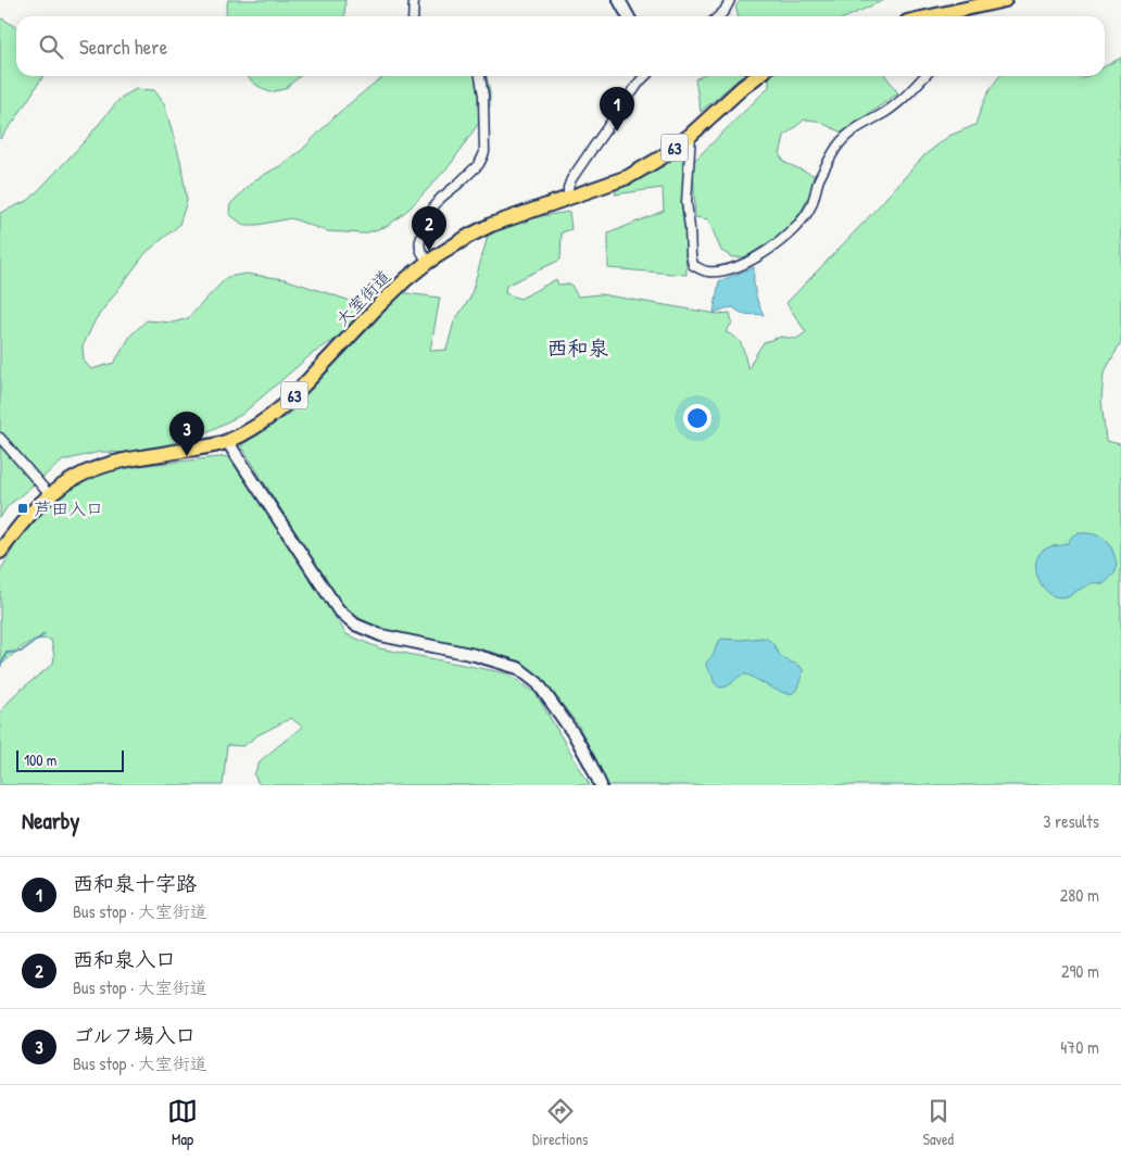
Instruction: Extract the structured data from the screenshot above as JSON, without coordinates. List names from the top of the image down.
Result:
{
  "streets": {
    "main road": ["63", "大室街道"]
  },
  "districts": ["西和泉"],
  "places": {
    "transit": ["芦田入口"]
  },
  "scale_bar": "100 m",
  "page": {
    "search": "Search here",
    "pins": ["1", "2", "3"],
    "scale": "100 m",
    "heading": ["Nearby", "3 results"],
    "list": [
      {
        "mark": "1",
        "name": "西和泉十字路",
        "note": "Bus stop · 大室街道",
        "value": "280 m"
      },
      {
        "mark": "2",
        "name": "西和泉入口",
        "note": "Bus stop · 大室街道",
        "value": "290 m"
      },
      {
        "mark": "3",
        "name": "ゴルフ場入口",
        "note": "Bus stop · 大室街道",
        "value": "470 m"
      }
    ],
    "nav": ["Map", "Directions", "Saved"]
  }
}
